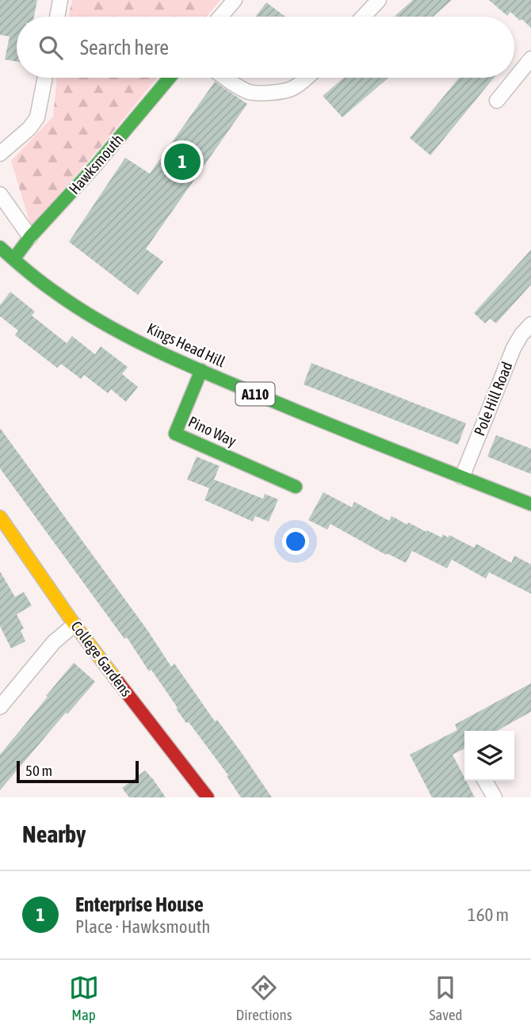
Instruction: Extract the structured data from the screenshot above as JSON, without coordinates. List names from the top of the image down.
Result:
{
  "streets": {
    "street": [
      "Hawksmouth",
      "Kings Head Hill",
      "A110",
      "Pole Hill Road",
      "Pino Way",
      "College Gardens"
    ]
  },
  "crossings": [
    ["Hawksmouth", "Kings Head Hill"],
    ["Kings Head Hill", "Pole Hill Road"],
    ["Kings Head Hill", "Pino Way"]
  ],
  "scale_bar": "50 m",
  "page": {
    "search": "Search here",
    "pins": "1",
    "scale": "50 m",
    "heading": "Nearby",
    "list": [
      {
        "mark": "1",
        "name": "Enterprise House",
        "note": "Place · Hawksmouth",
        "value": "160 m"
      }
    ],
    "nav": ["Map", "Directions", "Saved"]
  }
}
